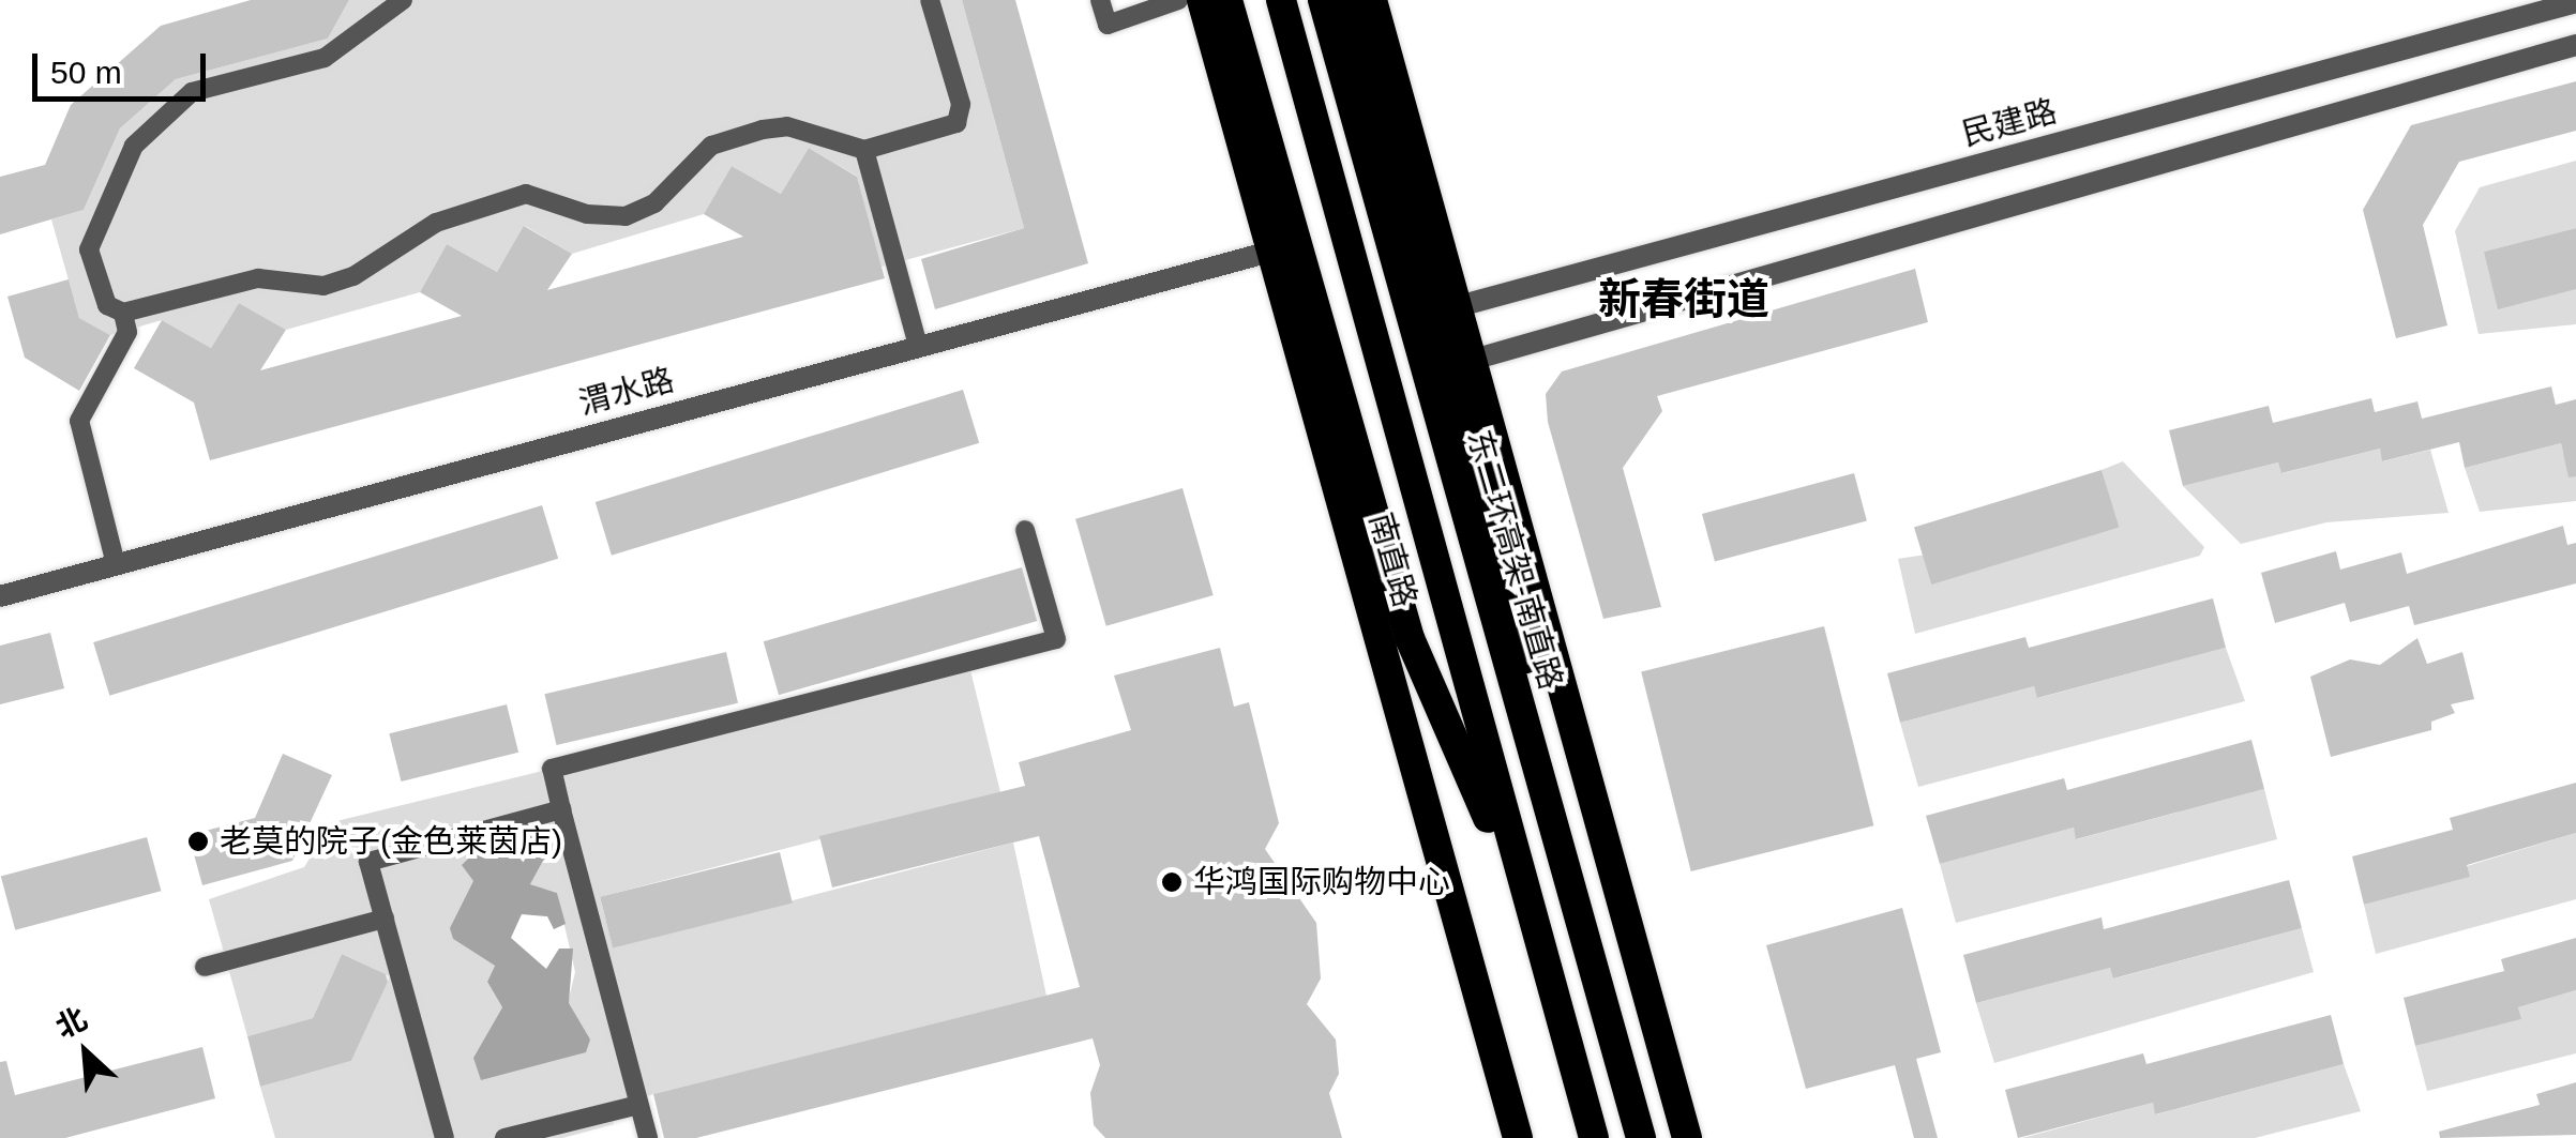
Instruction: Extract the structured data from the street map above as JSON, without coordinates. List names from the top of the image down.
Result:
{
  "streets": {
    "highway": ["南直路", "东二环高架-南直路"],
    "street": ["民建路", "渭水路"]
  },
  "crossings": [
    ["渭水路", "南直路"]
  ],
  "districts": ["新春街道"],
  "places": ["老莫的院子(金色莱茵店)", "华鸿国际购物中心"],
  "scale_bar": "50 m",
  "north": "top left"
}
